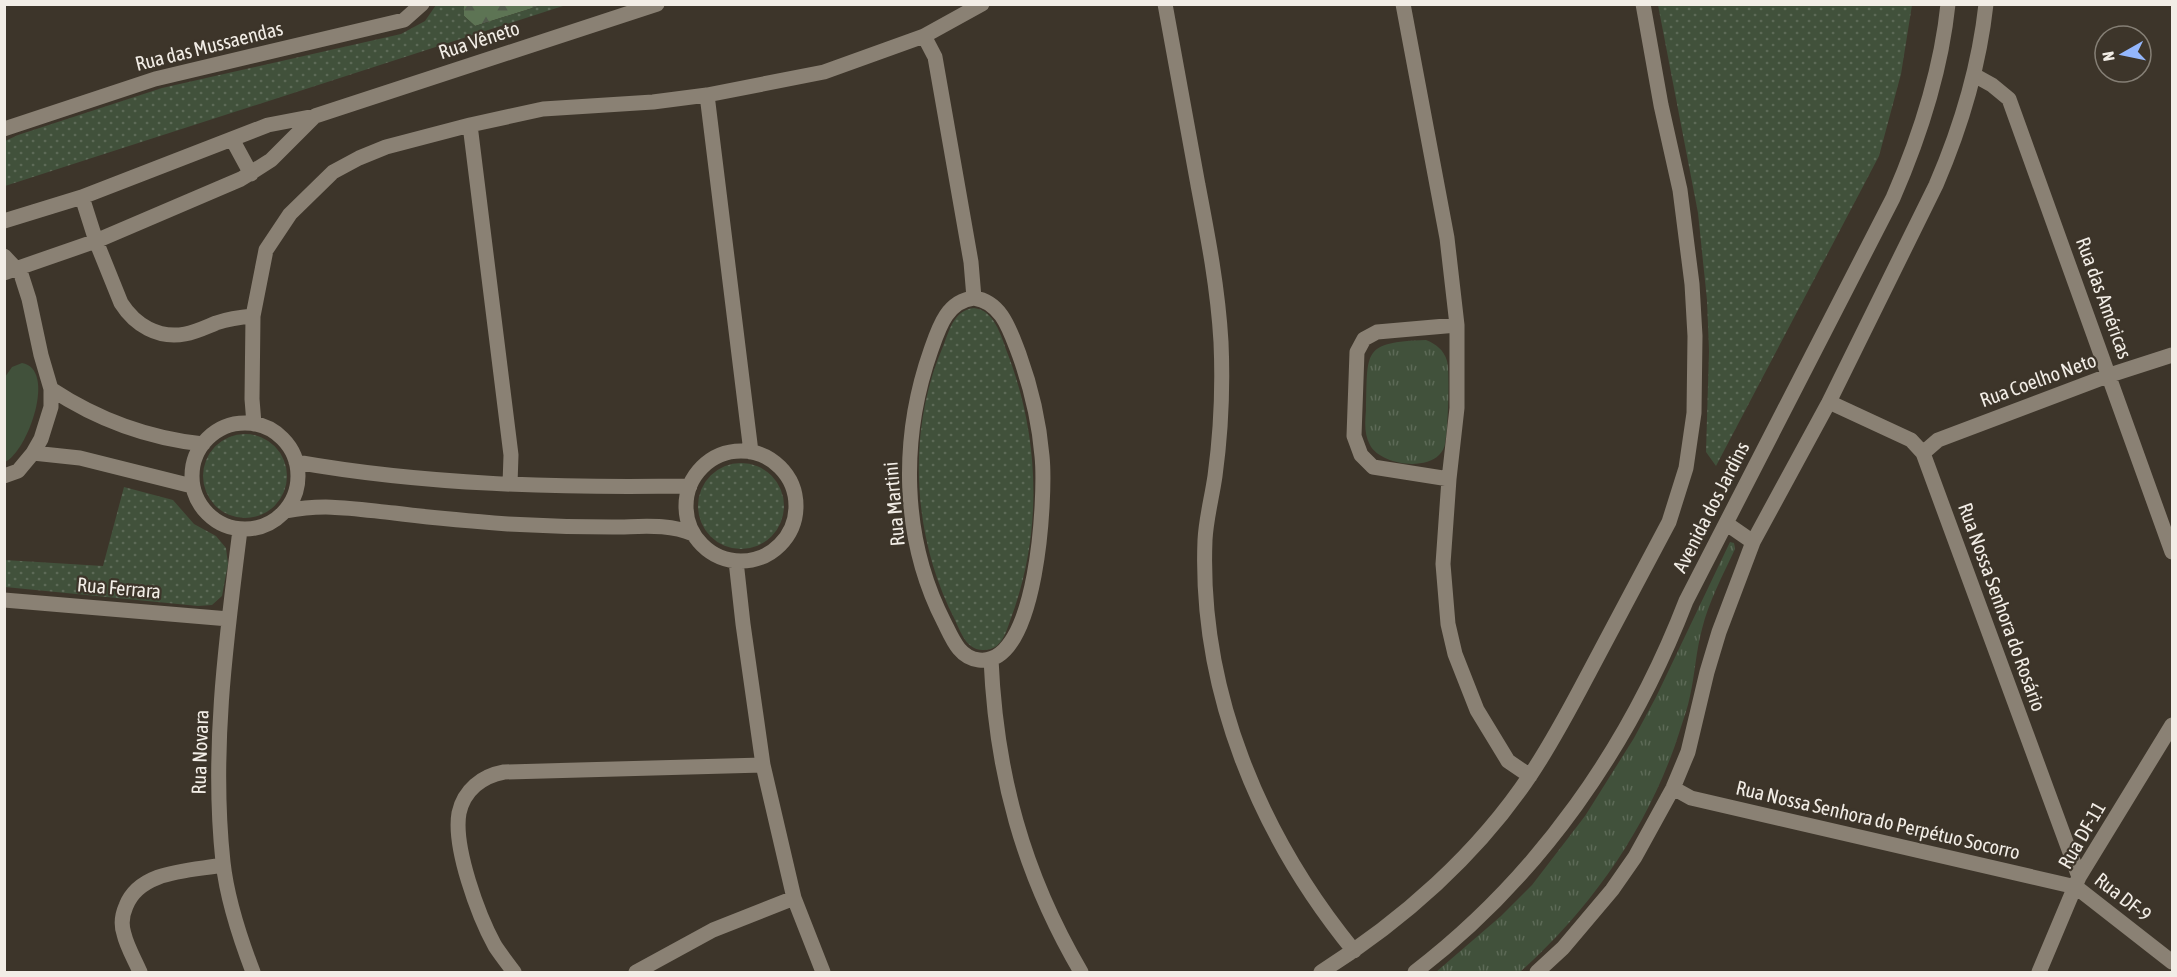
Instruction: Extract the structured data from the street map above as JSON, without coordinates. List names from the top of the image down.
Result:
{
  "streets": {
    "street": [
      "Rua Vêneto",
      "Rua das Mussaendas",
      "Rua das Américas",
      "Rua Coelho Neto",
      "Rua Martini",
      "Avenida dos Jardins",
      "Rua Ferrara",
      "Rua Nossa Senhora do Rosário",
      "Rua Novara",
      "Rua Nossa Senhora do Perpétuo Socorro",
      "Rua DF-11",
      "Rua DF-9"
    ]
  },
  "crossings": [
    ["Rua das Américas", "Rua Coelho Neto"],
    ["Rua Coelho Neto", "Rua Nossa Senhora do Rosário"],
    ["Rua Ferrara", "Rua Novara"],
    ["Rua Nossa Senhora do Rosário", "Rua Nossa Senhora do Perpétuo Socorro"],
    ["Rua Nossa Senhora do Rosário", "Rua DF-11"],
    ["Rua Nossa Senhora do Rosário", "Rua DF-9"],
    ["Rua Nossa Senhora do Perpétuo Socorro", "Rua DF-11"],
    ["Rua Nossa Senhora do Perpétuo Socorro", "Rua DF-9"],
    ["Rua DF-11", "Rua DF-9"]
  ],
  "north": "left"
}
